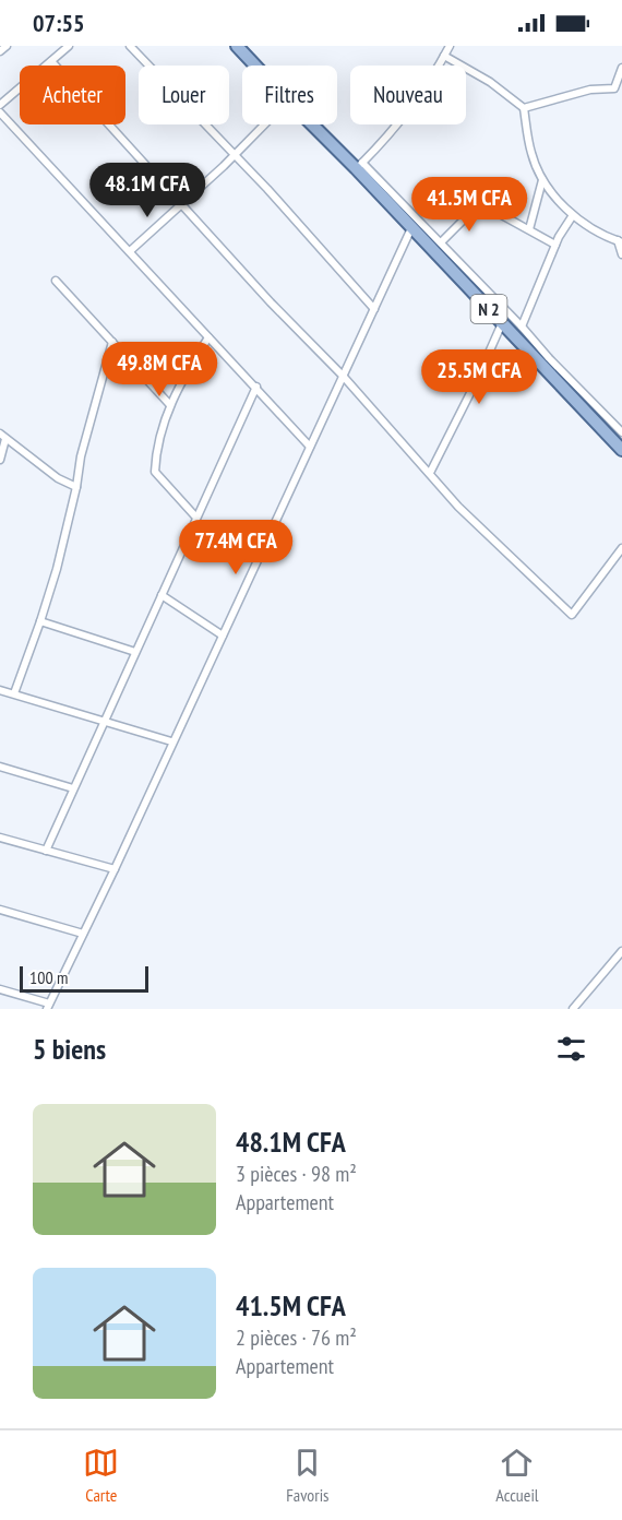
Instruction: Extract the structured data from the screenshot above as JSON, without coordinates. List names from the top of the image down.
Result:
{
  "streets": {
    "main road": ["N 2"]
  },
  "scale_bar": "100 m",
  "page": {
    "status": "07:55",
    "chip": [
      "Acheter",
      "Louer",
      "Filtres",
      "Nouveau"
    ],
    "price": [
      "48.1M CFA",
      "41.5M CFA",
      "49.8M CFA",
      "25.5M CFA",
      "77.4M CFA"
    ],
    "scale": "100 m",
    "heading": "5 biens",
    "list": [
      {
        "name": "48.1M CFA",
        "note": "3 pièces · 98 m² · Appartement"
      },
      {
        "name": "41.5M CFA",
        "note": "2 pièces · 76 m² · Appartement"
      }
    ],
    "tabs": ["Carte", "Favoris", "Accueil"]
  }
}
